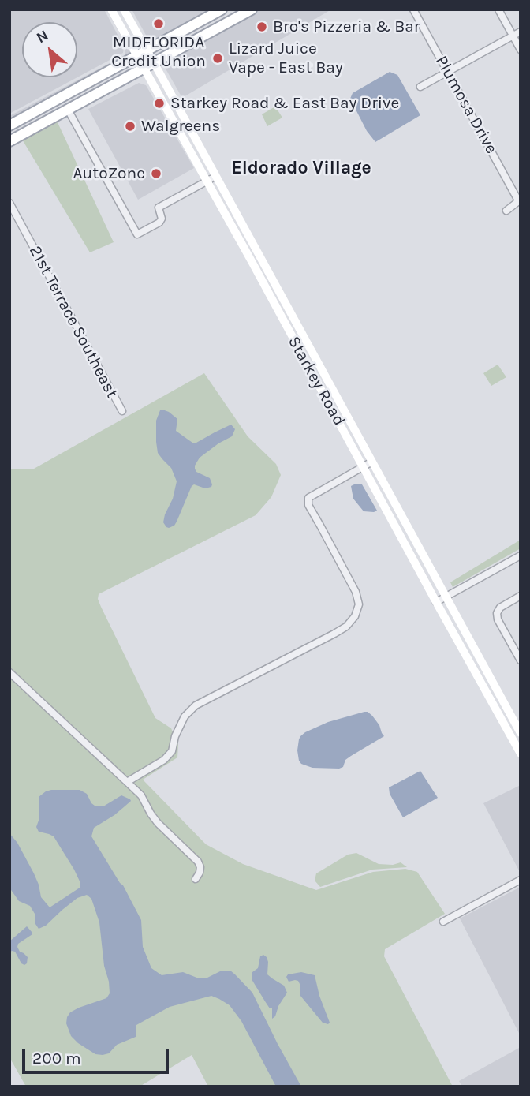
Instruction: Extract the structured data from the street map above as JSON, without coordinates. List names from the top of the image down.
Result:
{
  "streets": {
    "main road": ["Starkey Road"],
    "street": ["Plumosa Drive", "21st Terrace Southeast"]
  },
  "districts": ["Eldorado Village"],
  "places": [
    "MIDFLORIDA Credit Union",
    "Bro's Pizzeria & Bar",
    "Lizard Juice Vape - East Bay",
    "Starkey Road & East Bay Drive",
    "Walgreens",
    "AutoZone"
  ],
  "scale_bar": "200 m",
  "north": "top left"
}
